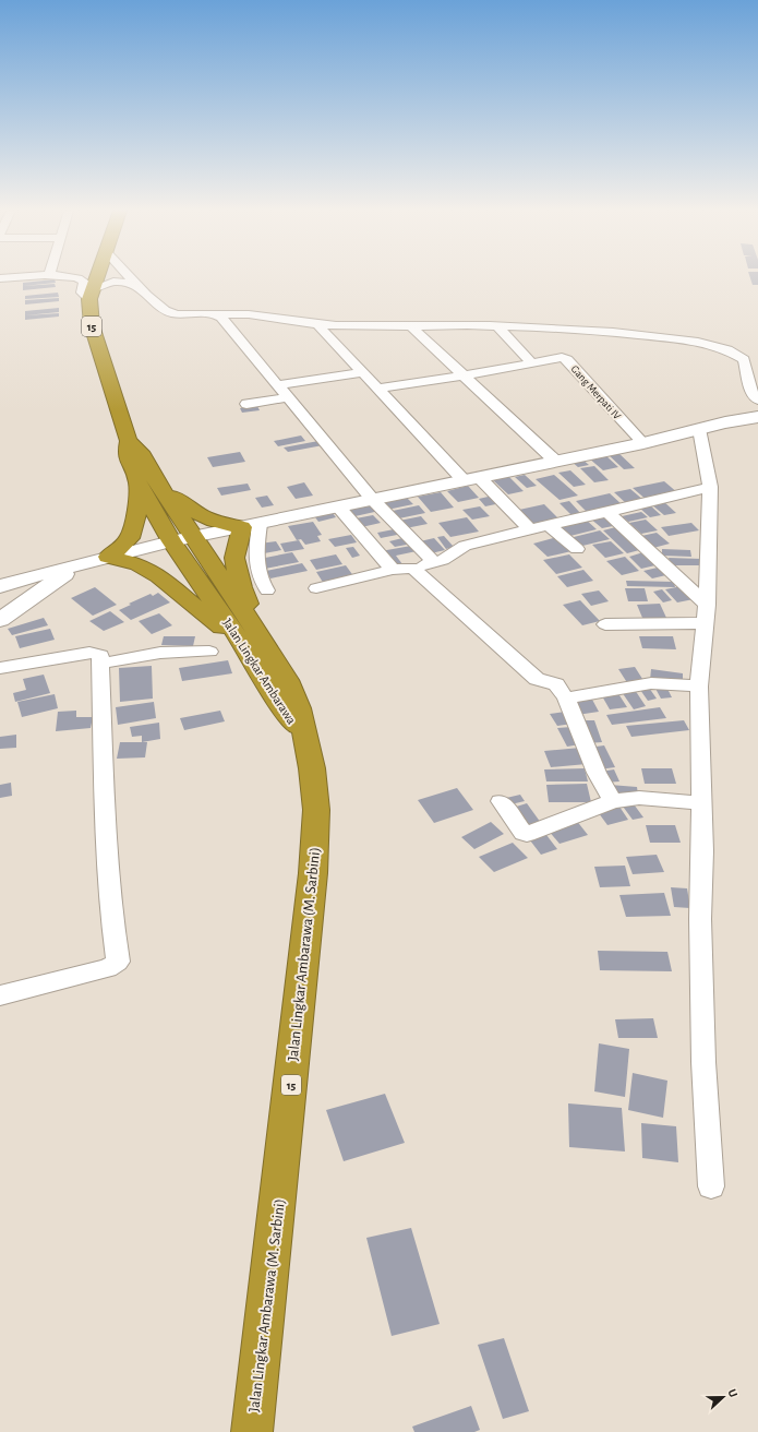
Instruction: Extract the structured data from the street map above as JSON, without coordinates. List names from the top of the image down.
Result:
{
  "streets": {
    "highway": ["15", "Jalan Lingkar Ambarawa", "Jalan Lingkar Ambarawa (M. Sarbini)"],
    "street": ["Gang Merpati IV"]
  },
  "crossings": [
    ["15", "Jalan Lingkar Ambarawa"],
    ["Jalan Lingkar Ambarawa", "Jalan Lingkar Ambarawa (M. Sarbini)"]
  ],
  "north": "right"
}
